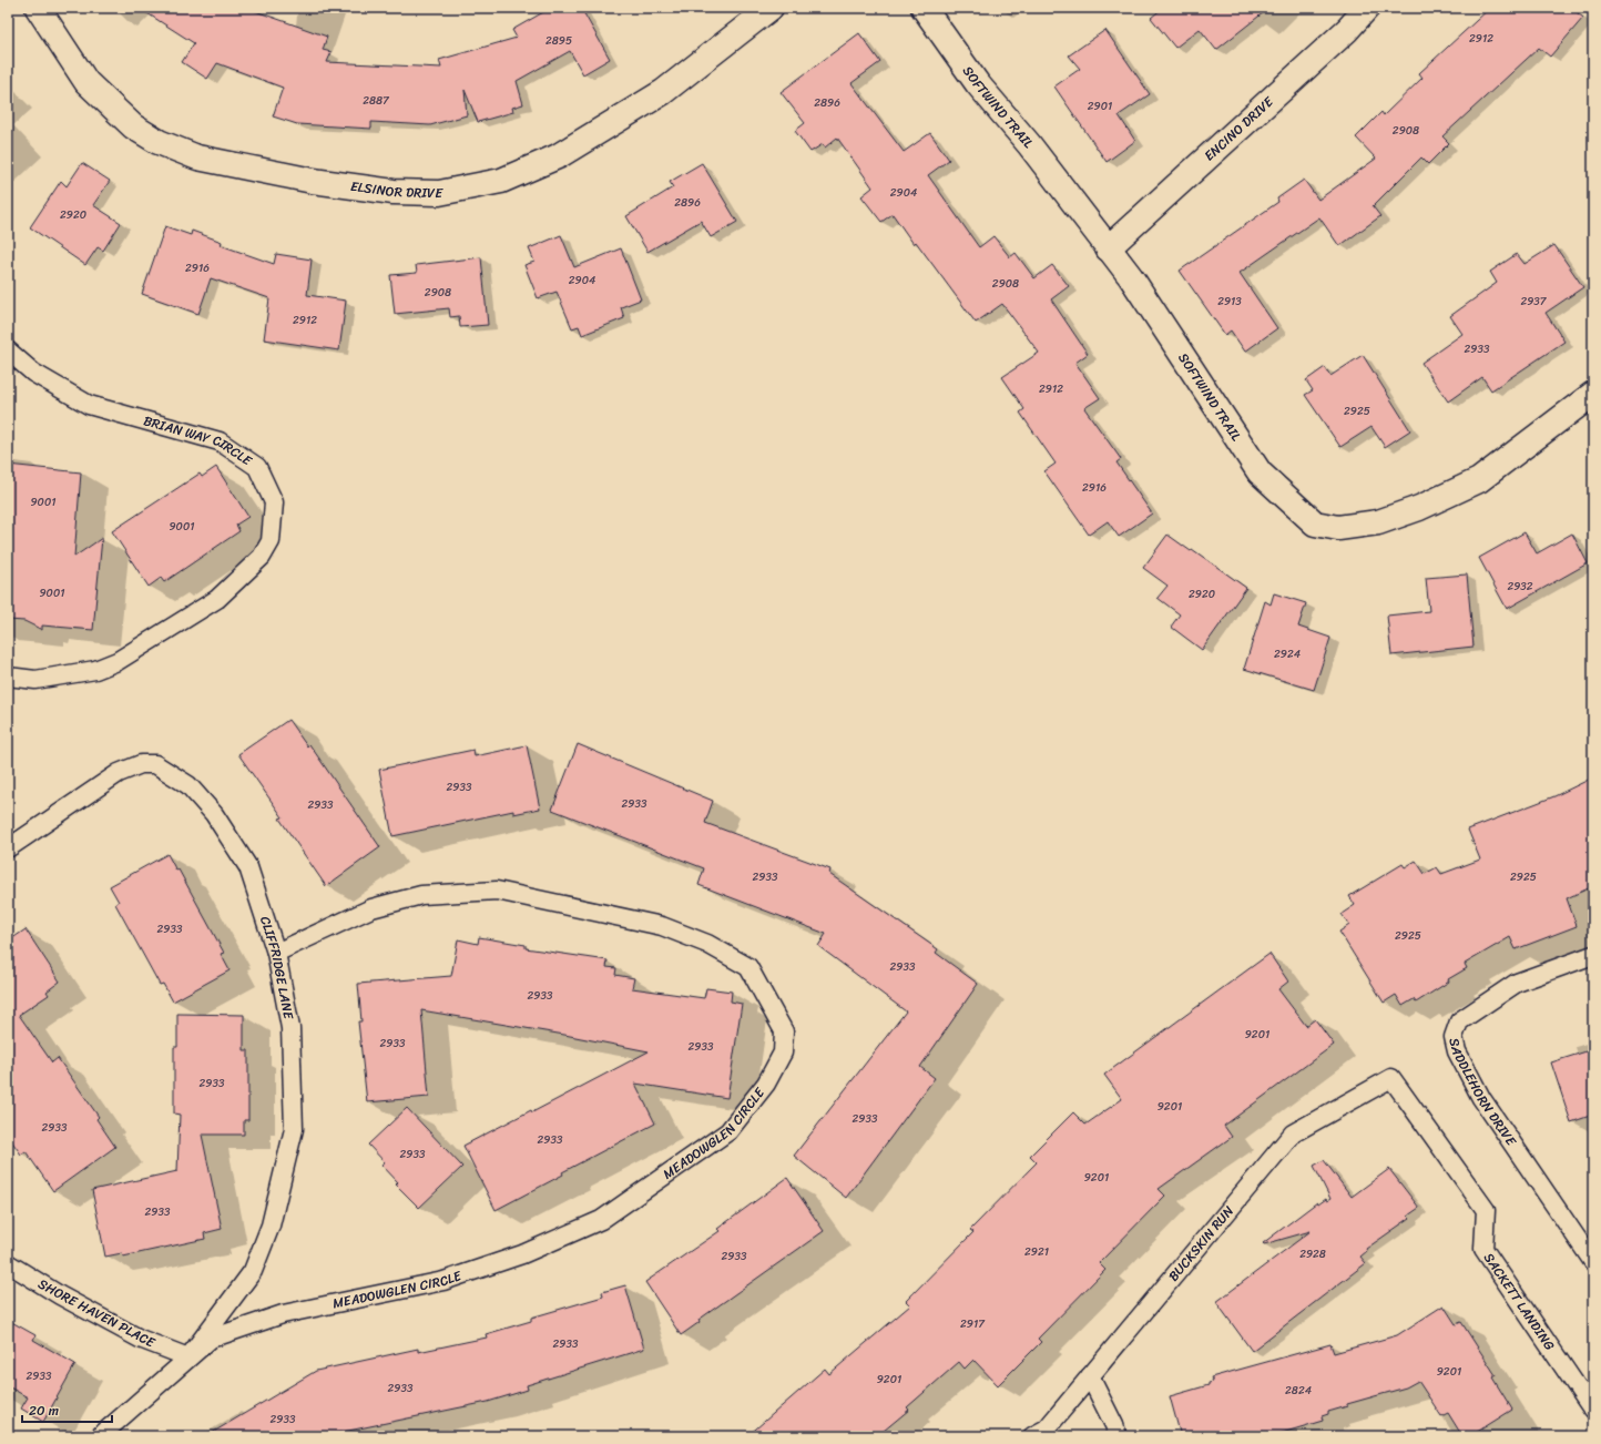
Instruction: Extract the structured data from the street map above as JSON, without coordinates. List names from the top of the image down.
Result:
{
  "streets": {
    "street": ["SOFTWIND TRAIL", "ENCINO DRIVE", "ELSINOR DRIVE"],
    "lane": [
      "BRIAN WAY CIRCLE",
      "CLIFFRIDGE LANE",
      "SADDLEHORN DRIVE",
      "MEADOWGLEN CIRCLE",
      "BUCKSKIN RUN",
      "SACKETT LANDING",
      "SHORE HAVEN PLACE"
    ]
  },
  "crossings": [
    ["SOFTWIND TRAIL", "ENCINO DRIVE"],
    ["CLIFFRIDGE LANE", "MEADOWGLEN CIRCLE"],
    ["CLIFFRIDGE LANE", "SHORE HAVEN PLACE"],
    ["MEADOWGLEN CIRCLE", "SHORE HAVEN PLACE"],
    ["BUCKSKIN RUN", "SACKETT LANDING"]
  ],
  "house_numbers": [
    "2912",
    "2895",
    "2887",
    "2896",
    "2901",
    "2908",
    "2904",
    "2896",
    "2920",
    "2916",
    "2904",
    "2908",
    "2908",
    "2913",
    "2937",
    "2912",
    "2933",
    "2912",
    "2925",
    "2916",
    "9001",
    "9001",
    "2932",
    "9001",
    "2920",
    "2924",
    "2933",
    "2933",
    "2933",
    "2933",
    "2925",
    "2933",
    "2925",
    "2933",
    "2933",
    "9201",
    "2933",
    "2933",
    "2933",
    "9201",
    "2933",
    "2933",
    "2933",
    "2933",
    "9201",
    "2933",
    "2921",
    "2928",
    "2933",
    "2917",
    "2933",
    "9201",
    "2933",
    "9201",
    "2933",
    "2824",
    "2933"
  ],
  "scale_bar": "20 m"
}
